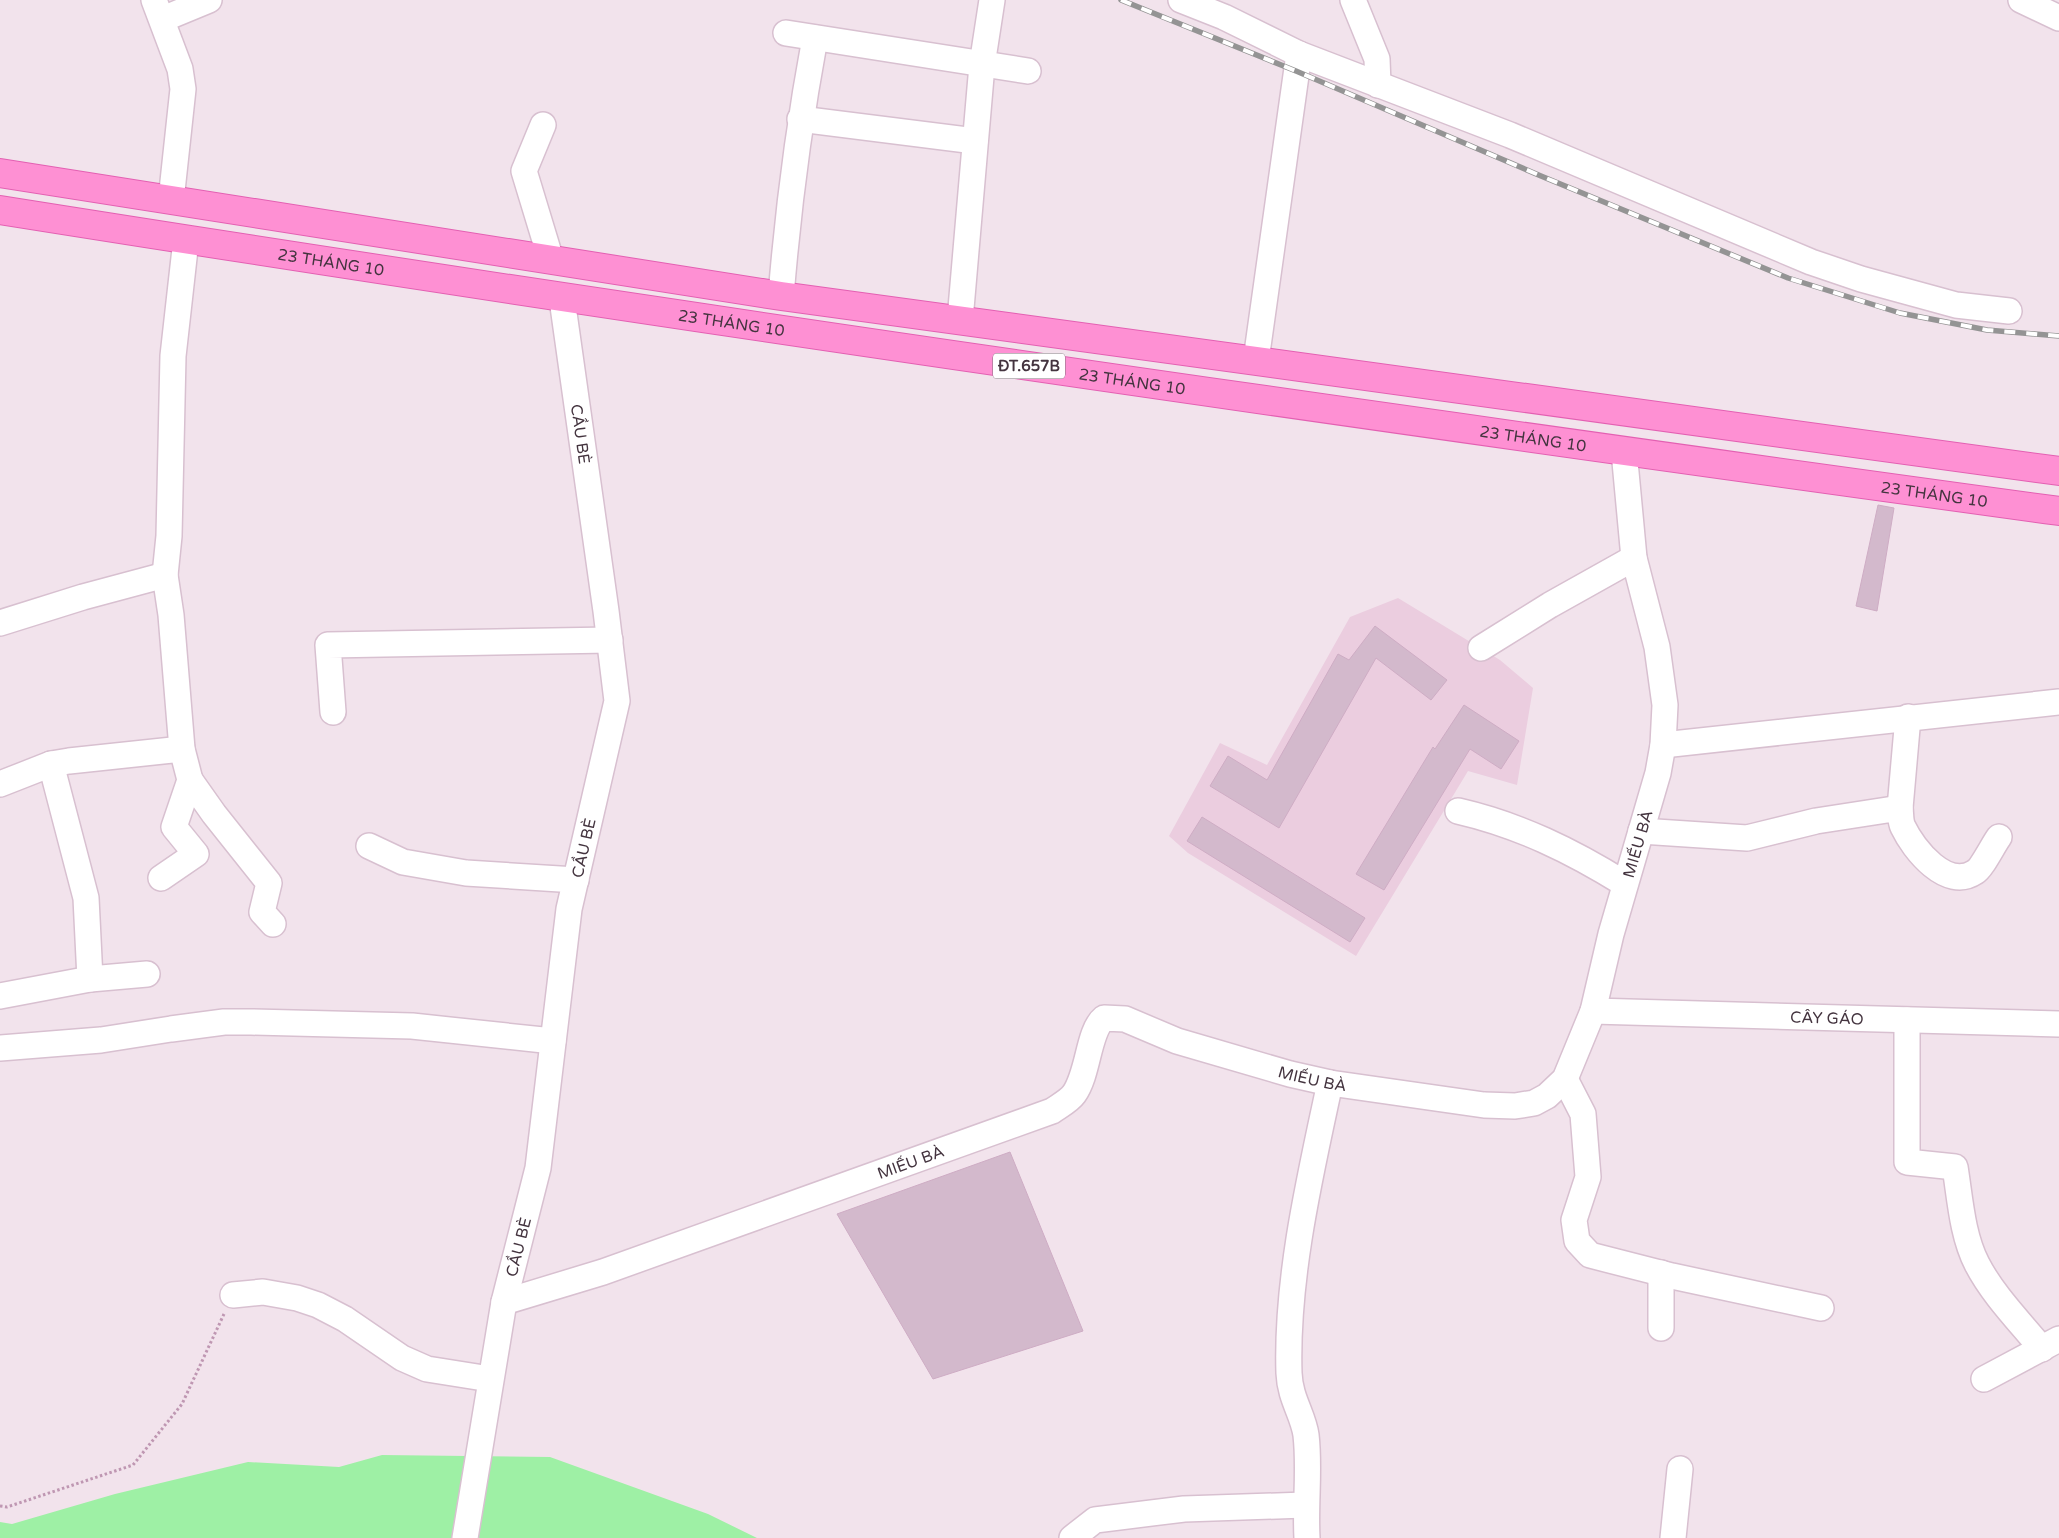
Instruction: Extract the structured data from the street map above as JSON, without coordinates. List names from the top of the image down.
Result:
{
  "streets": {
    "main road": ["23 THÁNG 10", "ĐT.657B"],
    "street": ["CẦU BÈ", "MIẾU BÀ", "CÂY GÁO"]
  },
  "crossings": [
    ["23 THÁNG 10", "CẦU BÈ"],
    ["23 THÁNG 10", "MIẾU BÀ"],
    ["CẦU BÈ", "MIẾU BÀ"],
    ["MIẾU BÀ", "CÂY GÁO"]
  ]
}
